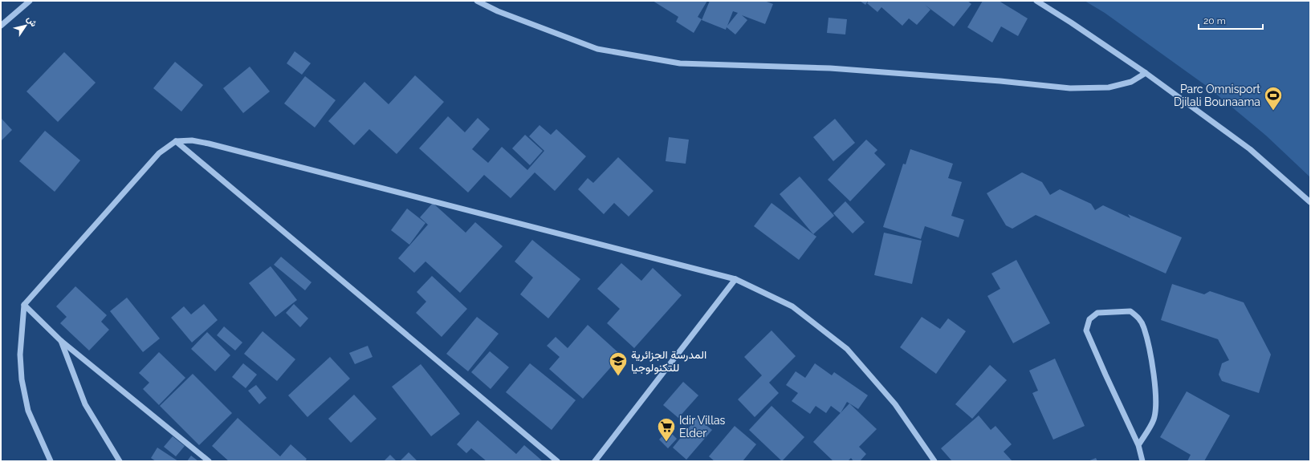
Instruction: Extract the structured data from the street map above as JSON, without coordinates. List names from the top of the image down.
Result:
{
  "places": {
    "sports": ["Parc Omnisport Djilali Bounaama"],
    "school or university": ["المدرسة الجزائرية للتكنولوجيا"],
    "supermarket": ["Idir Villas Elder"]
  },
  "scale_bar": "20 m",
  "north": "top right"
}
